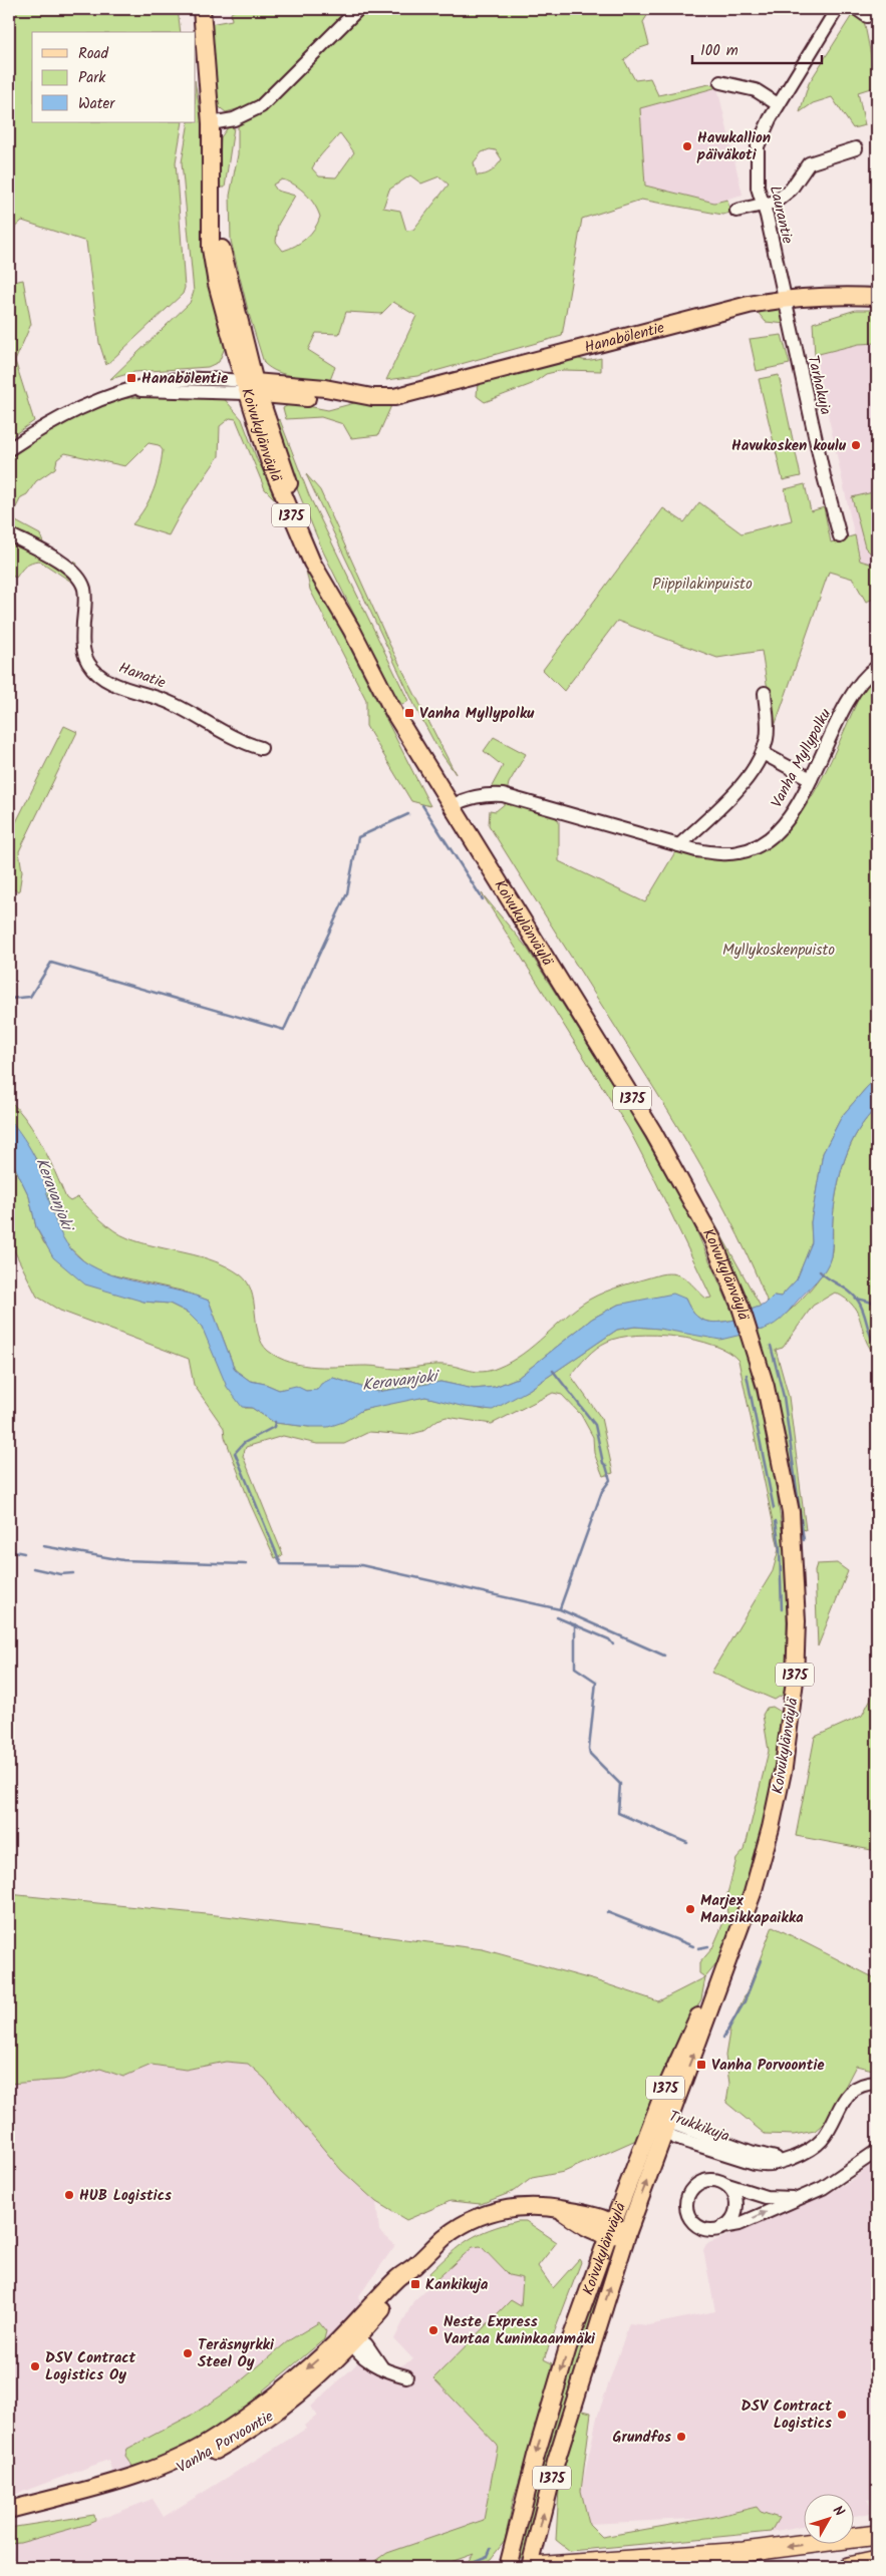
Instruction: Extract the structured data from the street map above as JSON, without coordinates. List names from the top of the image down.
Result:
{
  "streets": {
    "main road": [
      "Hanabölentie",
      "Koivukylänväylä",
      "1375",
      "Vanha Porvoontie"
    ],
    "street": [
      "Laurantie",
      "Tarhakuja",
      "Hanatie",
      "Vanha Myllypolku",
      "Trukkikuja"
    ]
  },
  "crossings": [
    ["Laurantie", "Hanabölentie"],
    ["Laurantie", "Tarhakuja"],
    ["Hanabölentie", "Tarhakuja"],
    ["Hanabölentie", "Koivukylänväylä"],
    ["Koivukylänväylä", "Vanha Myllypolku"],
    ["Koivukylänväylä", "Trukkikuja"],
    ["Koivukylänväylä", "Vanha Porvoontie"]
  ],
  "water": ["Keravanjoki"],
  "parks": ["Piippilakinpuisto", "Myllykoskenpuisto"],
  "places": {
    "other": [
      "Havukallion päiväkoti",
      "Havukosken koulu",
      "Marjex Mansikkapaikka",
      "HUB Logistics",
      "Neste Express Vantaa Kuninkaanmäki",
      "Teräsnyrkki Steel Oy",
      "DSV Contract Logistics Oy",
      "DSV Contract Logistics",
      "Grundfos"
    ],
    "transit": [
      "Hanabölentie",
      "Vanha Myllypolku",
      "Vanha Porvoontie",
      "Kankikuja"
    ]
  },
  "legend": ["Road", "Park", "Water"],
  "scale_bar": "100 m",
  "north": "top right"
}
